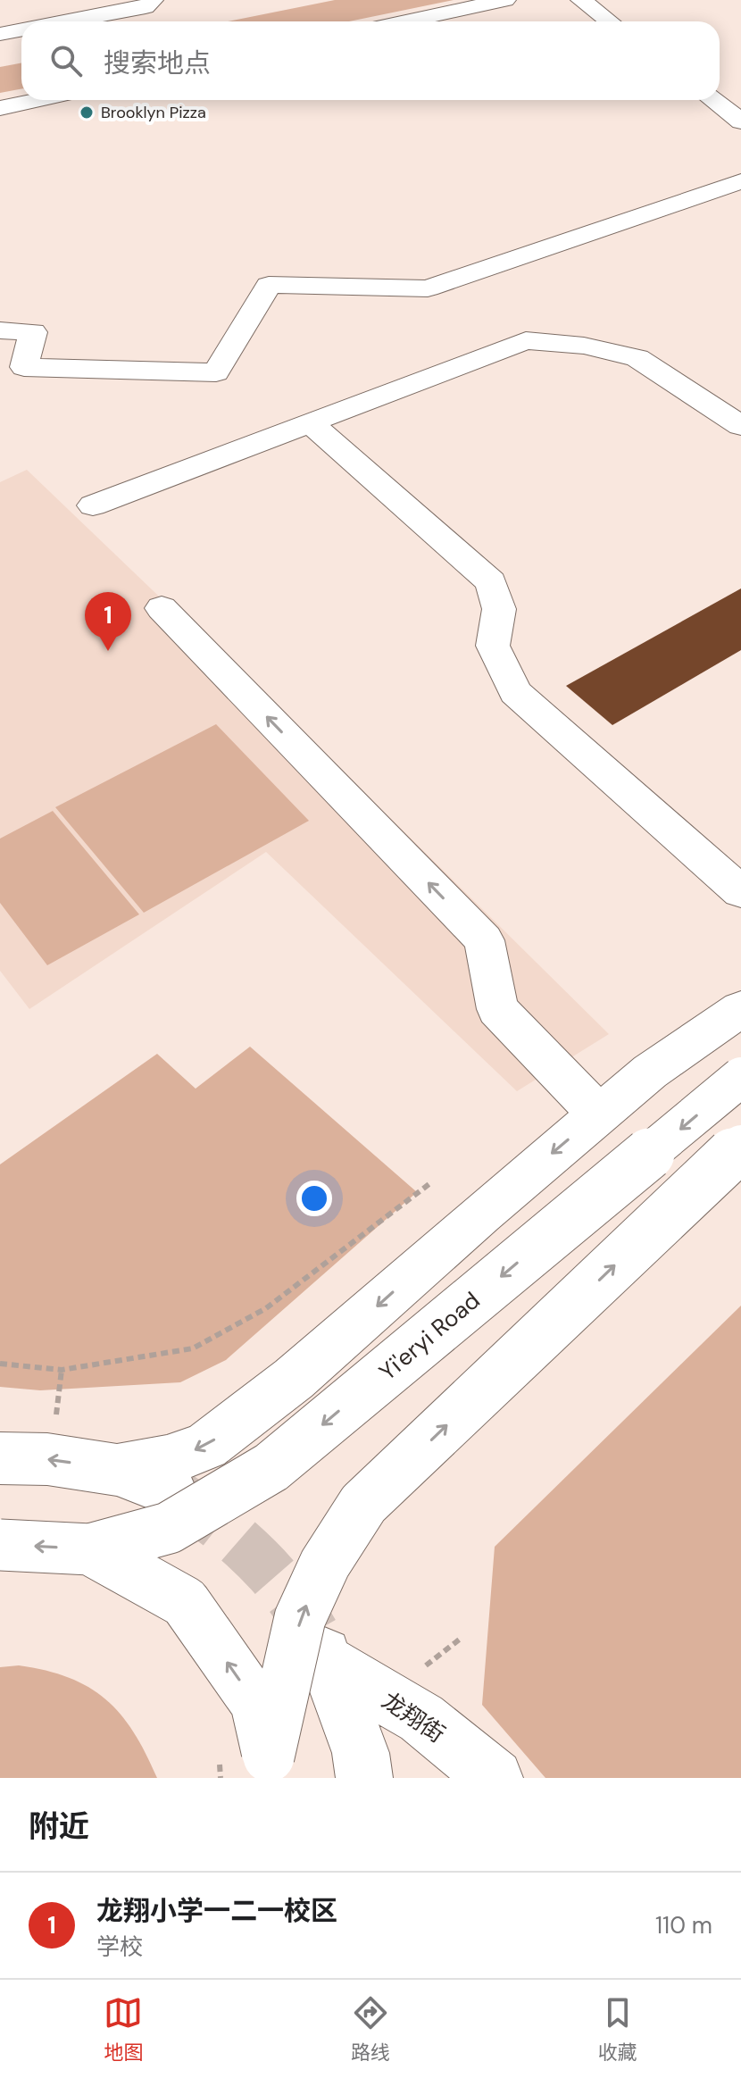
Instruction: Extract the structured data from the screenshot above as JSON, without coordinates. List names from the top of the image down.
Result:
{
  "streets": {
    "street": ["Yi'eryi Road", "龙翔街"]
  },
  "places": ["Brooklyn Pizza"],
  "page": {
    "search": "搜索地点",
    "pins": "1",
    "heading": "附近",
    "list": [
      {
        "mark": "1",
        "name": "龙翔小学一二一校区",
        "note": "学校",
        "value": "110 m"
      }
    ],
    "nav": ["地图", "路线", "收藏"]
  }
}
